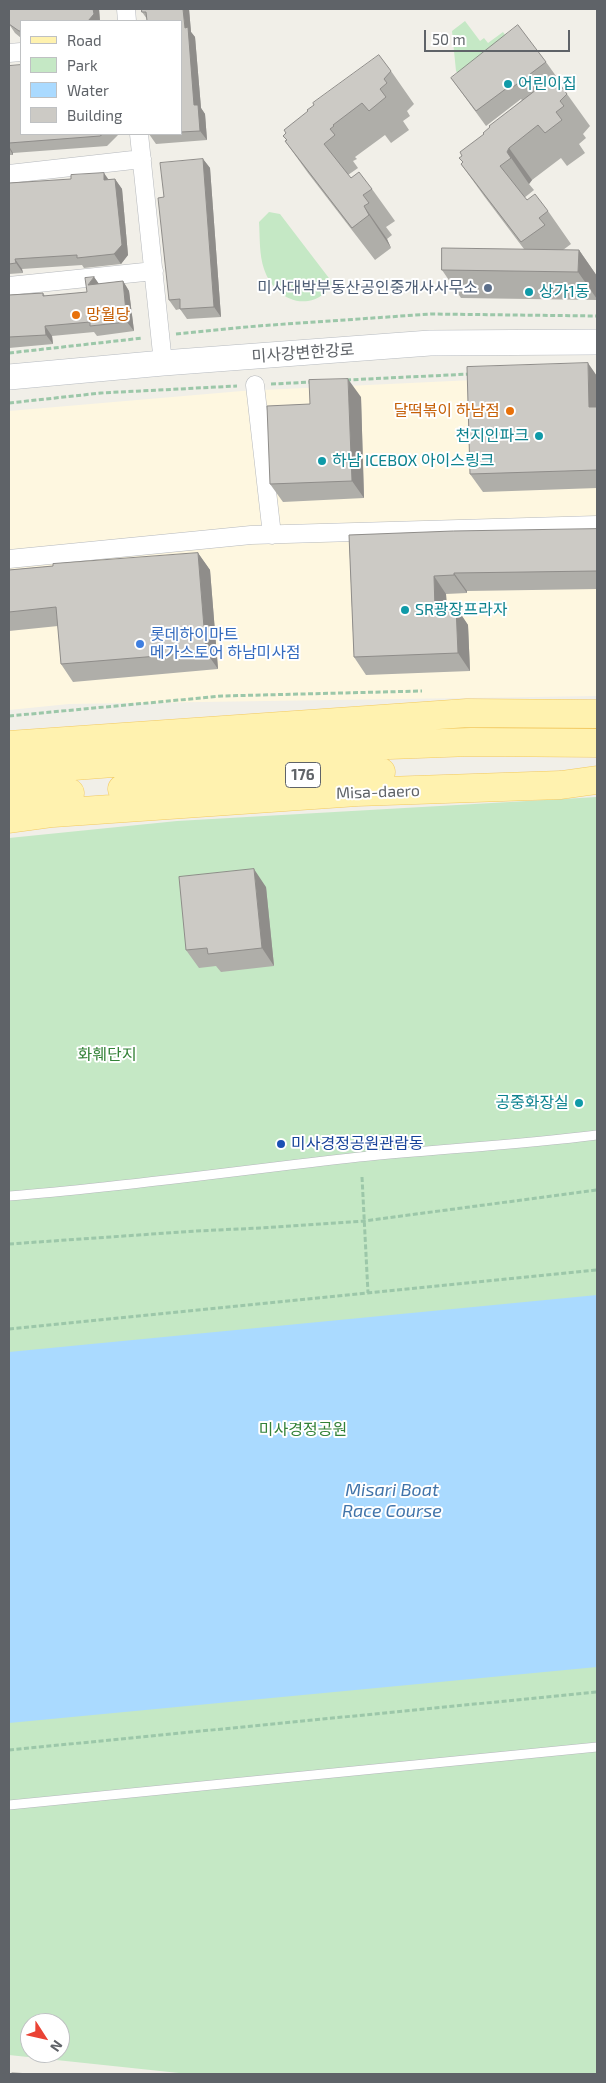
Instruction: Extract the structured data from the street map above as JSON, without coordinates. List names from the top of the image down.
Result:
{
  "streets": {
    "main road": ["176", "Misa-daero"],
    "street": ["미사강변한강로"]
  },
  "water": ["Misari Boat Race Course"],
  "parks": ["화훼단지", "미사경정공원"],
  "places": [
    "어린이집",
    "미사대박부동산공인중개사사무소",
    "상가1동",
    "망월당",
    "달떡볶이 하남점",
    "천지인파크",
    "하남 ICEBOX 아이스링크",
    "SR광장프라자",
    "롯데하이마트 메가스토어 하남미사점",
    "공중화장실",
    "미사경정공원관람동"
  ],
  "legend": [
    "Road",
    "Park",
    "Water",
    "Building"
  ],
  "scale_bar": "50 m",
  "north": "bottom right"
}
